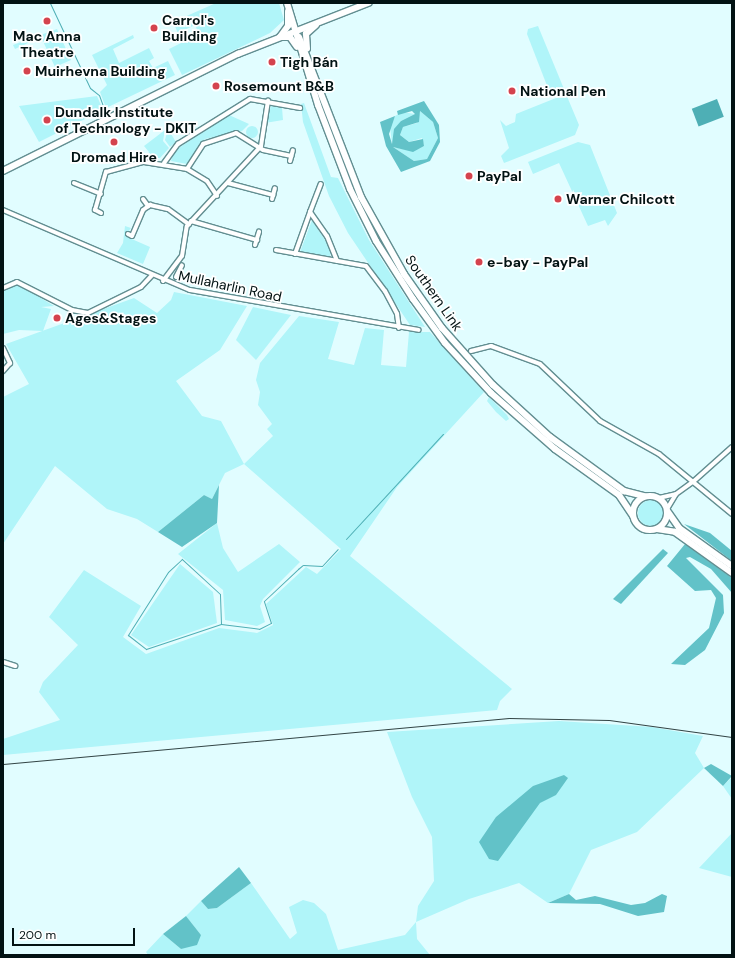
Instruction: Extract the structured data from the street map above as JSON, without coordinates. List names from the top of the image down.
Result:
{
  "streets": {
    "main road": ["Southern Link"],
    "street": ["Mullaharlin Road"]
  },
  "places": [
    "Mac Anna Theatre",
    "Carrol's Building",
    "Tigh Bán",
    "Muirhevna Building",
    "Rosemount B&B",
    "National Pen",
    "Dundalk Institute of Technology - DKIT",
    "Dromad Hire",
    "PayPal",
    "Warner Chilcott",
    "e-bay - PayPal",
    "Ages&Stages"
  ],
  "scale_bar": "200 m"
}
